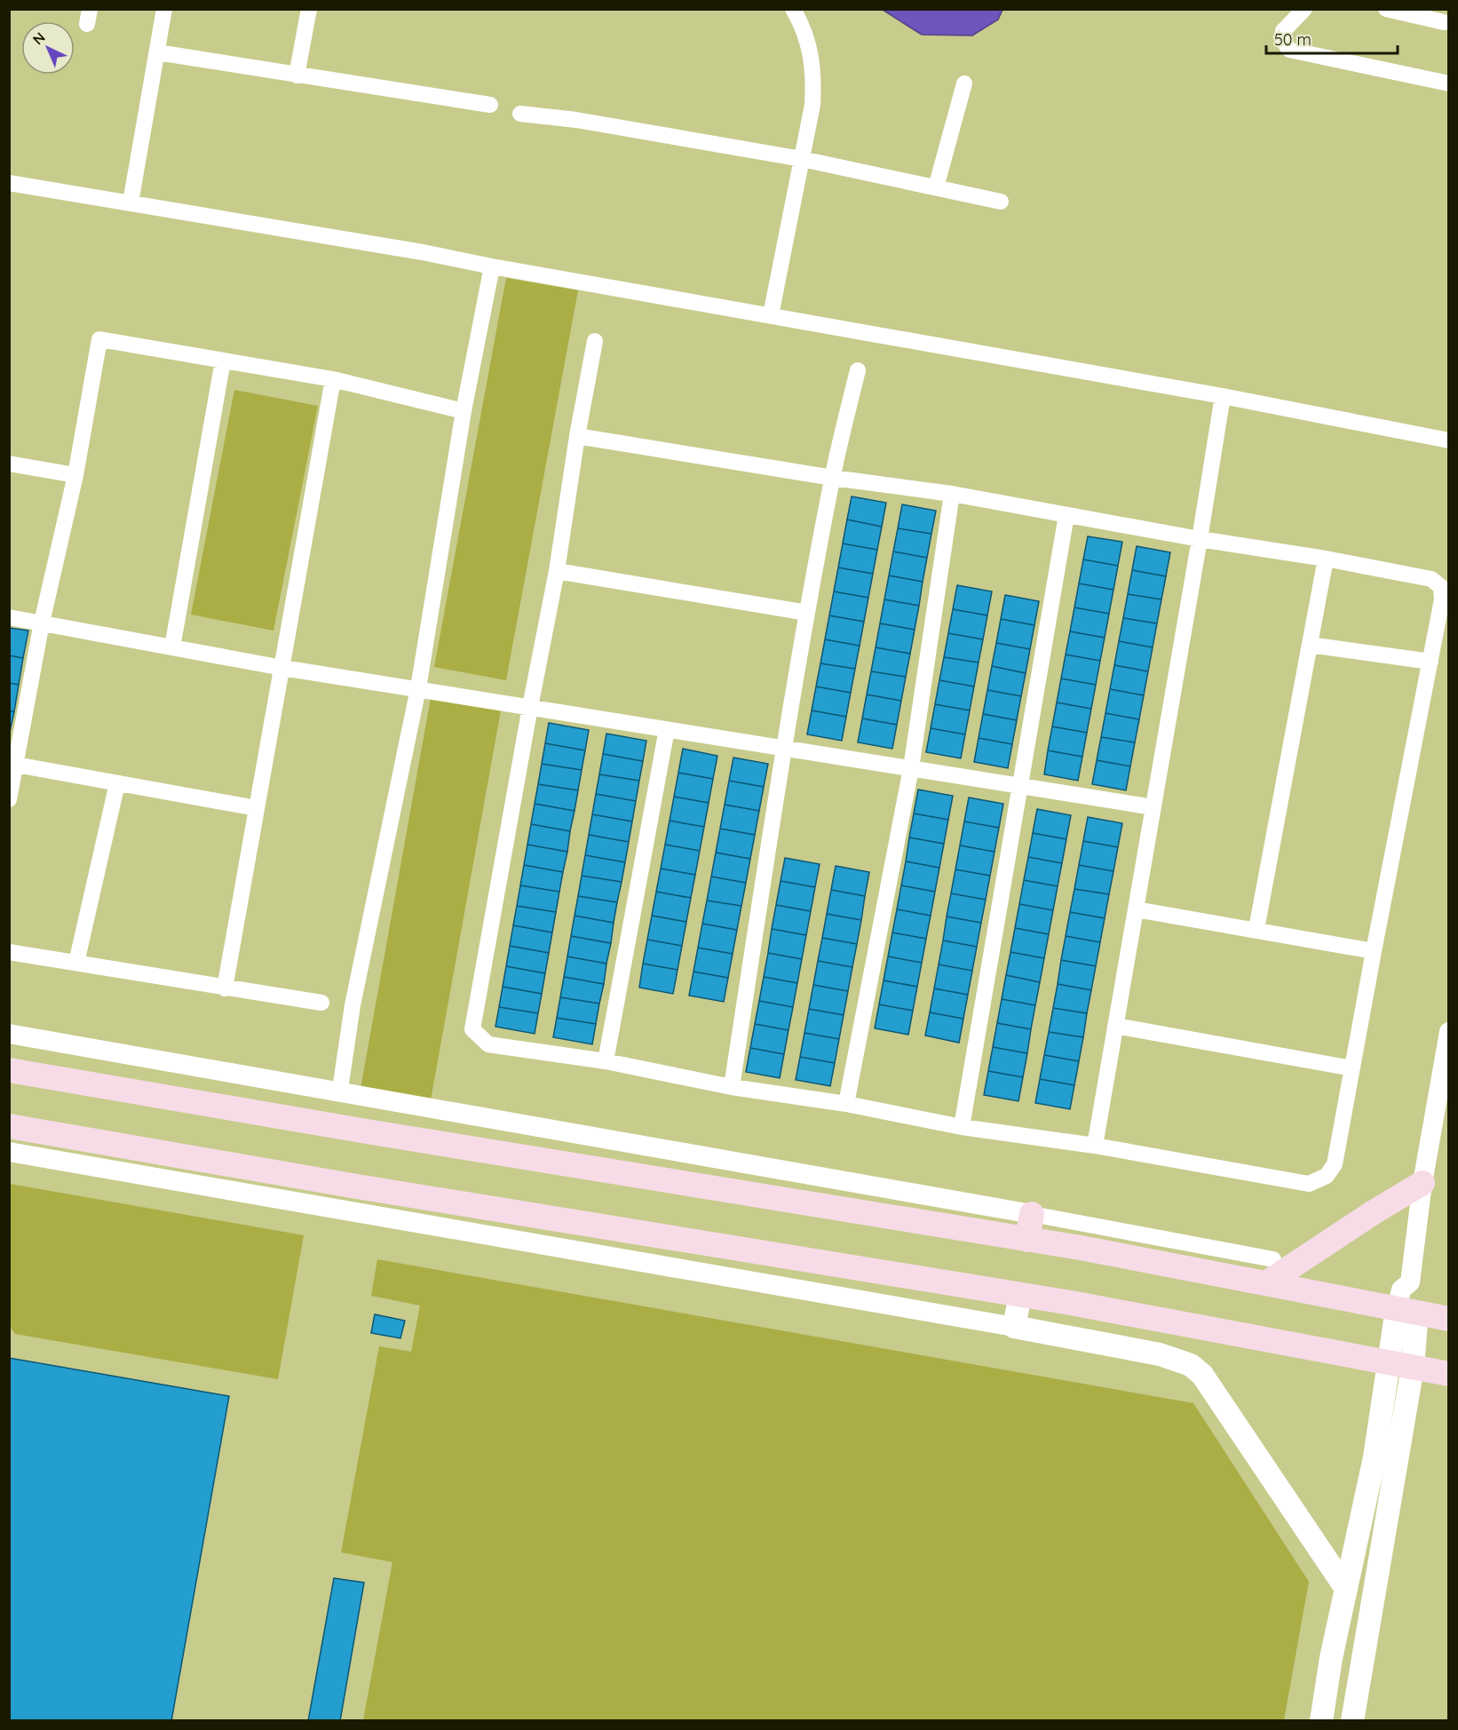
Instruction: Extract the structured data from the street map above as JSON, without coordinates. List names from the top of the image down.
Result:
{
  "scale_bar": "50 m",
  "north": "top left"
}
